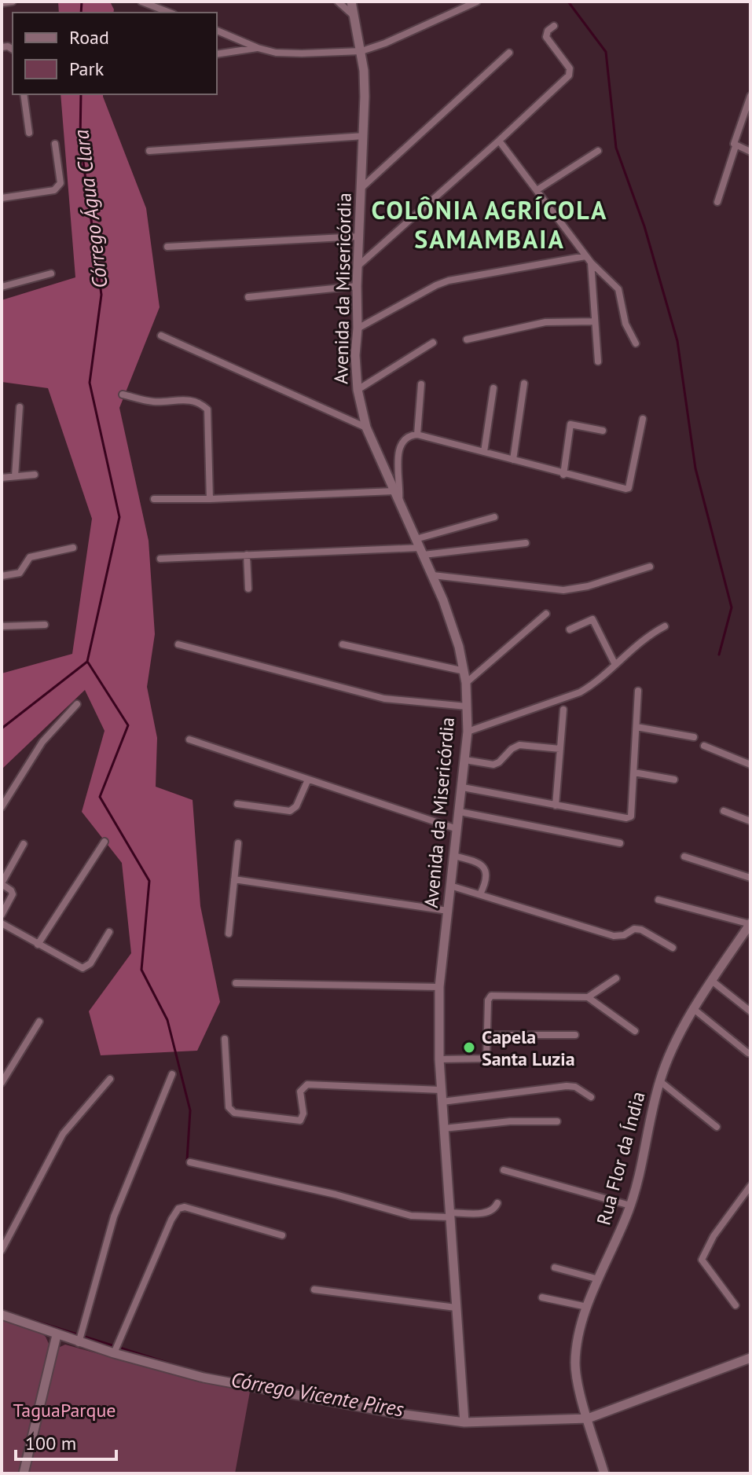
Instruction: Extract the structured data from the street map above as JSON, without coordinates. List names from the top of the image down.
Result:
{
  "streets": {
    "street": ["Avenida da Misericórdia", "Rua Flor da Índia"]
  },
  "districts": ["COLÔNIA AGRÍCOLA SAMAMBAIA"],
  "water": ["Córrego Água Clara", "Córrego Vicente Pires"],
  "parks": ["TaguaParque"],
  "places": ["Capela Santa Luzia"],
  "legend": ["Road", "Park"],
  "scale_bar": "100 m"
}
